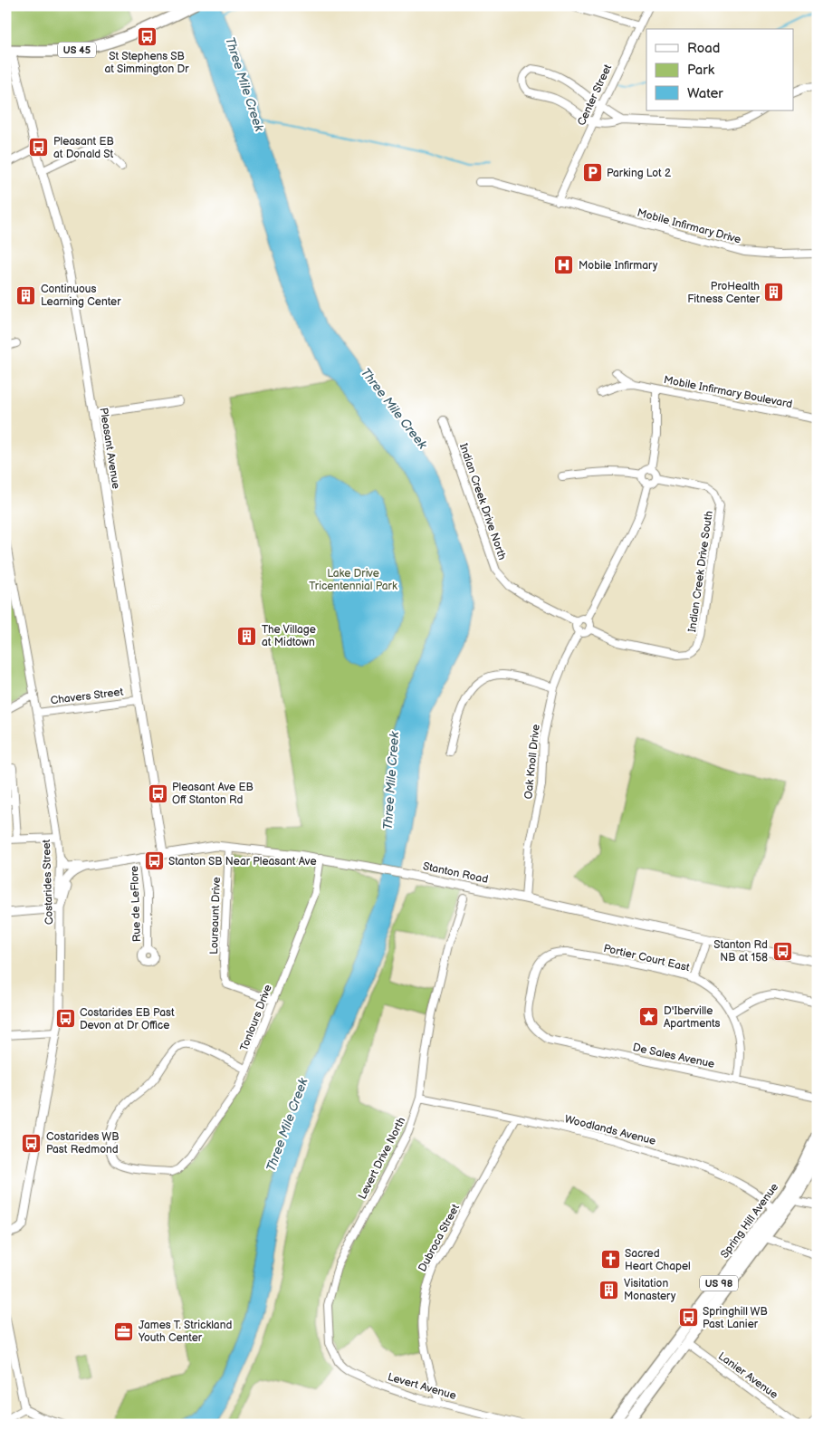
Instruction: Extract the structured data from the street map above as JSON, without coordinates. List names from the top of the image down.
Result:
{
  "streets": {
    "main road": ["US 45", "Spring Hill Avenue", "US 98"],
    "street": [
      "Center Street",
      "Mobile Infirmary Drive",
      "Mobile Infirmary Boulevard",
      "Pleasant Avenue",
      "Indian Creek Drive North",
      "Indian Creek Drive South",
      "Chavers Street",
      "Oak Knoll Drive",
      "Stanton Road",
      "Costarides Street",
      "Rue de LeFlore",
      "Loursaunt Drive",
      "Portier Court East",
      "Tonlours Drive",
      "De Sales Avenue",
      "Woodlands Avenue",
      "Levert Drive North",
      "Dubroca Street",
      "Lanier Avenue",
      "Levert Avenue"
    ]
  },
  "crossings": [
    ["US 45", "Pleasant Avenue"],
    ["Center Street", "Mobile Infirmary Drive"],
    ["Pleasant Avenue", "Chavers Street"],
    ["Pleasant Avenue", "Stanton Road"],
    ["Indian Creek Drive North", "Indian Creek Drive South"],
    ["Indian Creek Drive North", "Oak Knoll Drive"],
    ["Indian Creek Drive South", "Oak Knoll Drive"],
    ["Chavers Street", "Costarides Street"],
    ["Oak Knoll Drive", "Stanton Road"],
    ["Stanton Road", "Costarides Street"],
    ["Stanton Road", "Rue de LeFlore"],
    ["Stanton Road", "Loursaunt Drive"],
    ["Stanton Road", "Tonlours Drive"],
    ["Loursaunt Drive", "Tonlours Drive"],
    ["Portier Court East", "De Sales Avenue"],
    ["Woodlands Avenue", "Levert Drive North"],
    ["Woodlands Avenue", "Spring Hill Avenue"],
    ["Woodlands Avenue", "Dubroca Street"],
    ["Levert Drive North", "Levert Avenue"],
    ["Spring Hill Avenue", "Lanier Avenue"],
    ["Dubroca Street", "Levert Avenue"]
  ],
  "water": ["Three Mile Creek"],
  "parks": ["Lake Drive Tricentennial Park"],
  "places": {
    "bus stop": [
      "St Stephens SB at Simmington Dr",
      "Pleasant EB at Donald St",
      "Pleasant Ave EB Off Stanton Rd",
      "Stanton SB Near Pleasant Ave",
      "Stanton Rd NB at 158",
      "Costarides EB Past Devon at Dr Office",
      "Costarides WB Past Redmond",
      "Springhill WB Past Lanier"
    ],
    "parking": ["Parking Lot 2"],
    "hospital": ["Mobile Infirmary"],
    "building": [
      "ProHealth Fitness Center",
      "Continuous Learning Center",
      "The Village at Midtown",
      "Visitation Monastery"
    ],
    "place": ["D'Iberville Apartments"],
    "church": ["Sacred Heart Chapel"],
    "office": ["James T. Strickland Youth Center"]
  },
  "legend": ["Road", "Park", "Water"]
}
